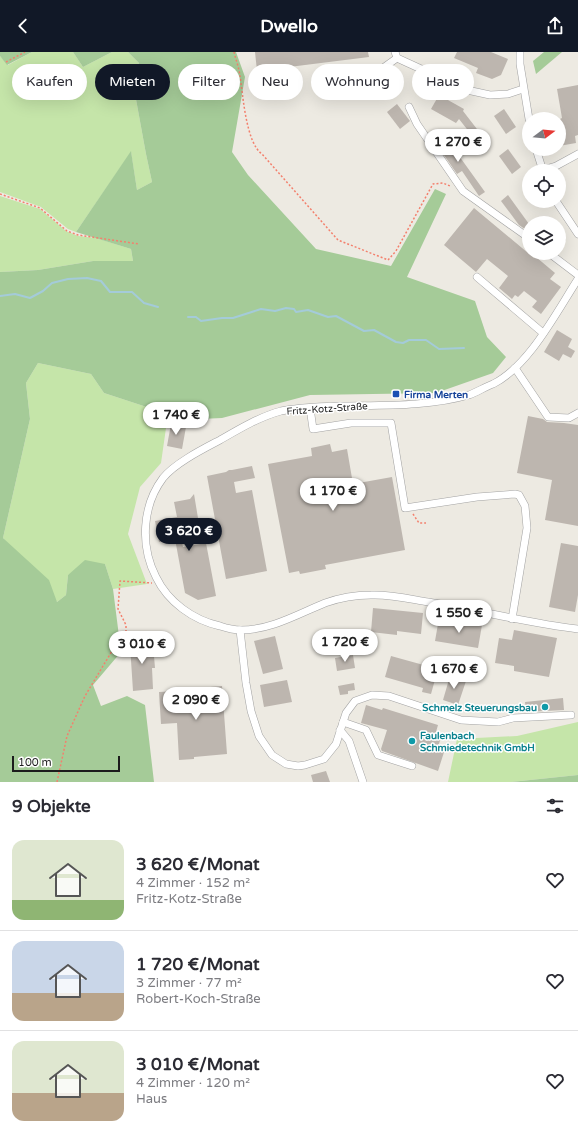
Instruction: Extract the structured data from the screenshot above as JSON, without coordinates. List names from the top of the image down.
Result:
{
  "streets": {
    "street": ["Fritz-Kotz-Straße"]
  },
  "places": {
    "transit": ["Firma Merten"],
    "other": ["Schmelz Steuerungsbau", "Faulenbach Schmiedetechnik GmbH"]
  },
  "scale_bar": "100 m",
  "north": "right",
  "page": {
    "header": "Dwello",
    "chip": [
      "Kaufen",
      "Mieten",
      "Filter",
      "Neu",
      "Wohnung",
      "Haus"
    ],
    "price": [
      "1 270 €",
      "1 740 €",
      "1 170 €",
      "3 620 €",
      "1 550 €",
      "1 720 €",
      "3 010 €",
      "1 670 €",
      "2 090 €"
    ],
    "scale": "100 m",
    "heading": "9 Objekte",
    "list": [
      {
        "name": "3 620 €/Monat",
        "note": "4 Zimmer · 152 m² · Fritz-Kotz-Straße"
      },
      {
        "name": "1 720 €/Monat",
        "note": "3 Zimmer · 77 m² · Robert-Koch-Straße"
      },
      {
        "name": "3 010 €/Monat",
        "note": "4 Zimmer · 120 m² · Haus"
      }
    ]
  }
}
